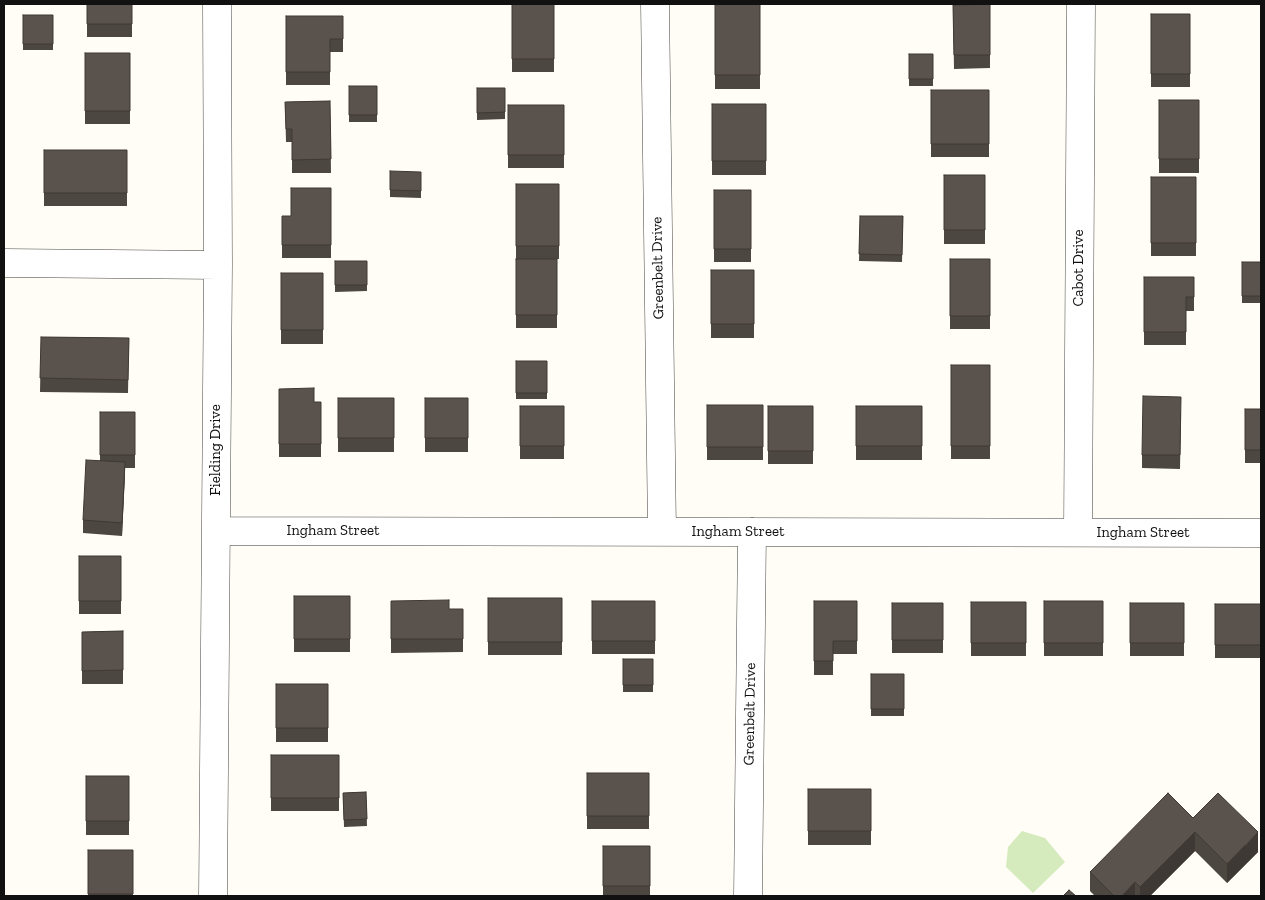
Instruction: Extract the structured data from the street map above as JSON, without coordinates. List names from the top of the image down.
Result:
{
  "streets": {
    "street": [
      "Greenbelt Drive",
      "Cabot Drive",
      "Fielding Drive",
      "Ingham Street"
    ]
  },
  "crossings": [
    ["Greenbelt Drive", "Ingham Street"],
    ["Cabot Drive", "Ingham Street"],
    ["Fielding Drive", "Ingham Street"]
  ]
}
